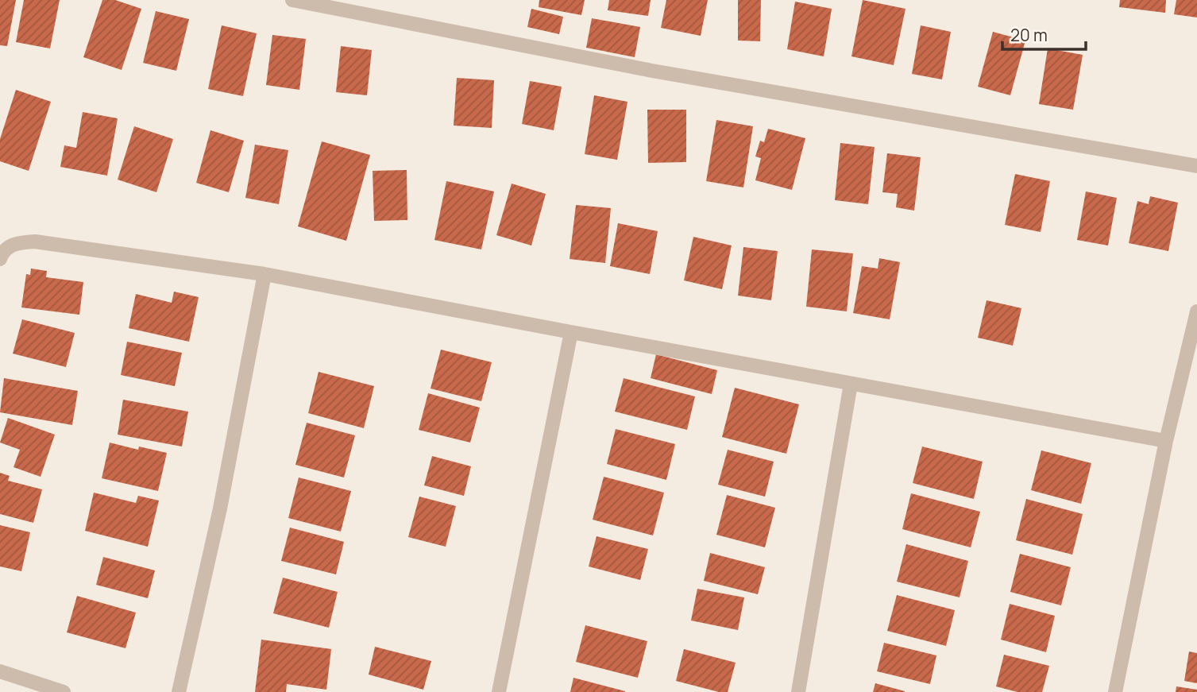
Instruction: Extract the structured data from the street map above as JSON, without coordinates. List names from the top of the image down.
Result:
{
  "scale_bar": "20 m"
}
